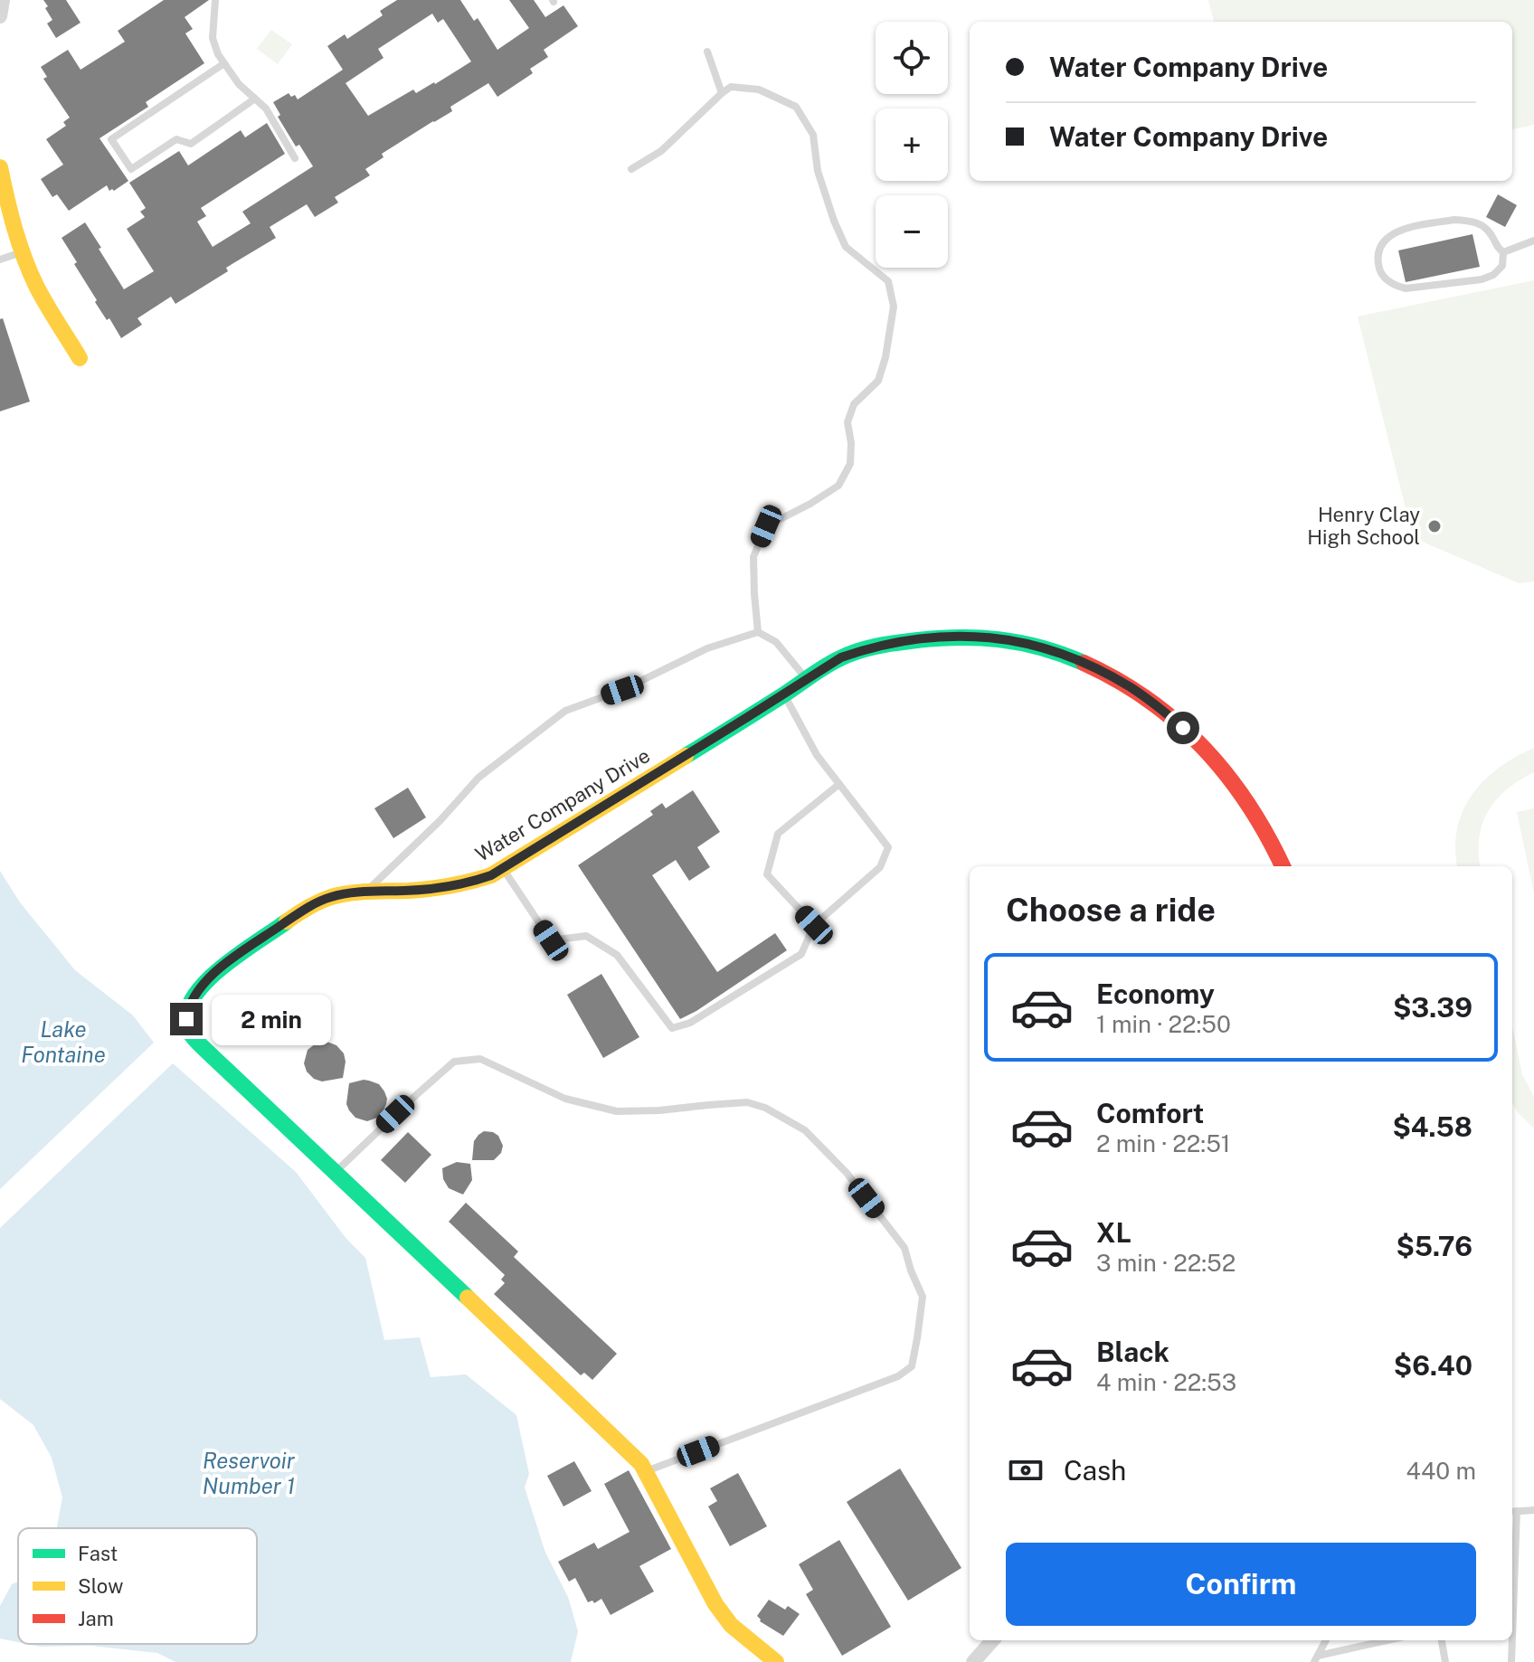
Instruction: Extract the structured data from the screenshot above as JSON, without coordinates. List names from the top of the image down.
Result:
{
  "streets": {
    "street": ["Water Company Drive"]
  },
  "water": ["Lake Fontaine", "Reservoir Number 1"],
  "places": ["Henry Clay High School"],
  "legend": ["Fast", "Slow", "Jam"],
  "page": {
    "map_buttons": ["+", "−"],
    "banner": ["Water Company Drive", "Water Company Drive"],
    "heading": "Choose a ride",
    "list": [
      {
        "name": "Economy",
        "note": "1 min · 22:50",
        "value": "$3.39"
      },
      {
        "name": "Comfort",
        "note": "2 min · 22:51",
        "value": "$4.58"
      },
      {
        "name": "XL",
        "note": "3 min · 22:52",
        "value": "$5.76"
      },
      {
        "name": "Black",
        "note": "4 min · 22:53",
        "value": "$6.40"
      }
    ],
    "bubble": "2 min",
    "pay": ["Cash", "440 m"],
    "buttons": "Confirm"
  }
}
